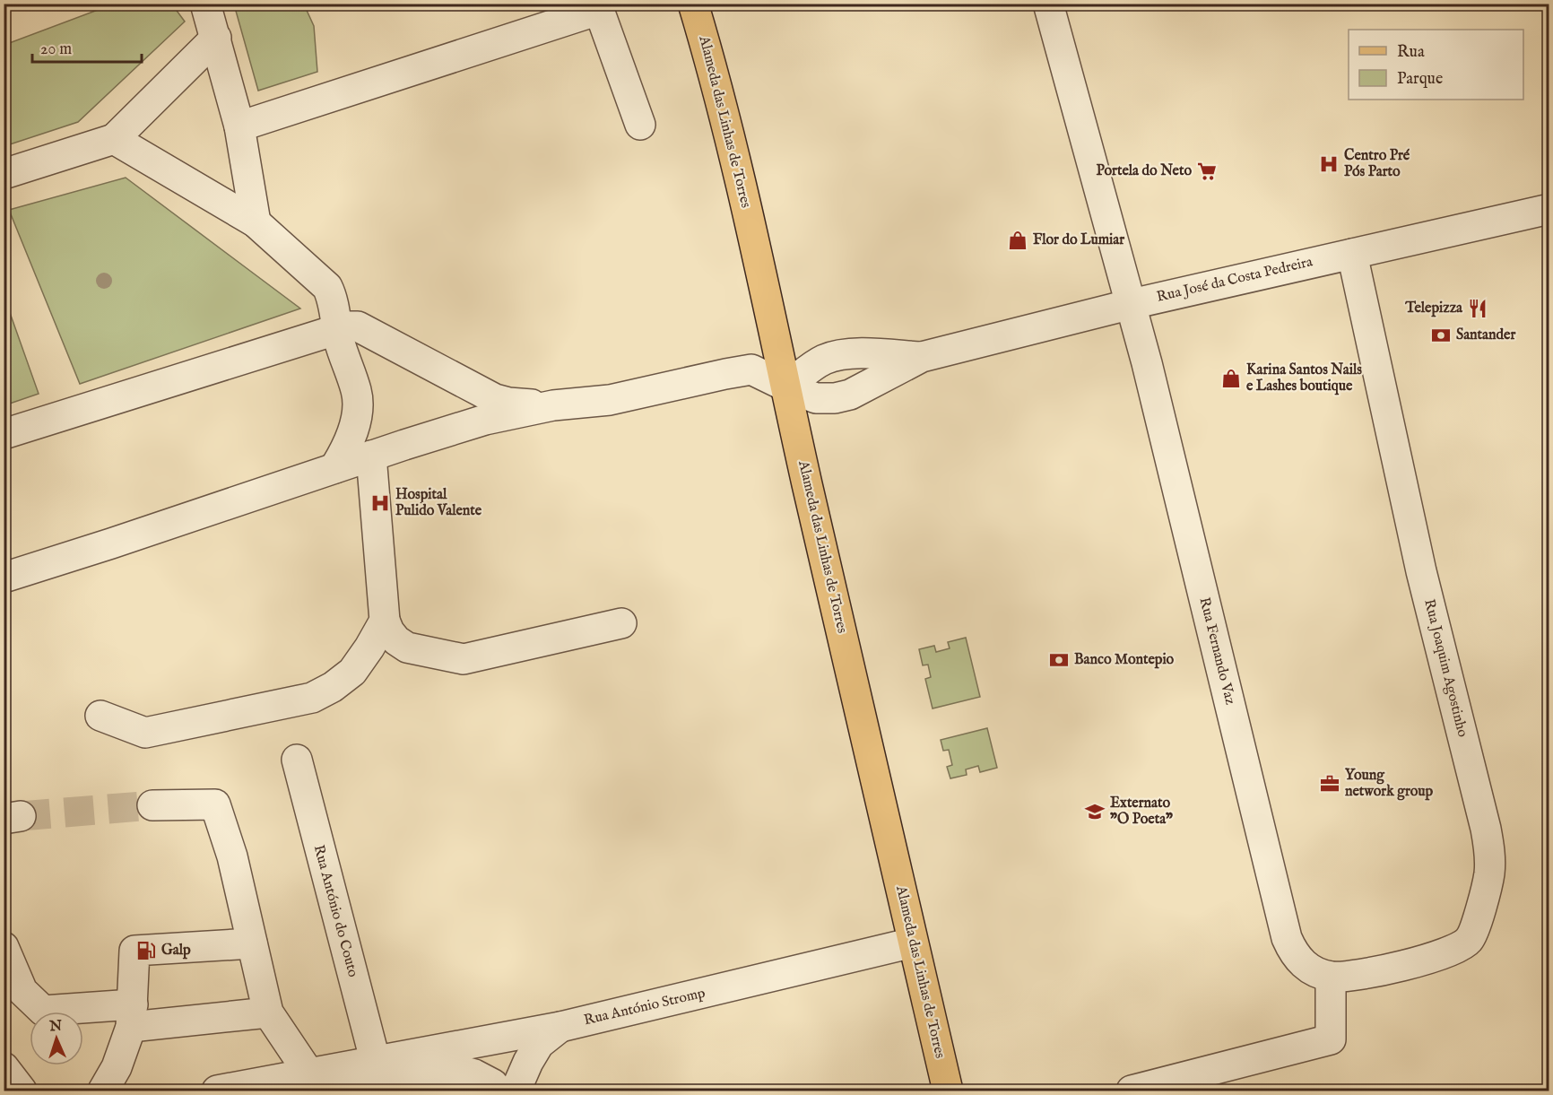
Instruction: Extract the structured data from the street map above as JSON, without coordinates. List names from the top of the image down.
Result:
{
  "streets": {
    "main road": ["Alameda das Linhas de Torres"],
    "street": [
      "Rua José da Costa Pedreira",
      "Rua Fernando Vaz",
      "Rua Joaquim Agostinho",
      "Rua António do Couto",
      "Rua António Stromp"
    ]
  },
  "crossings": [
    ["Alameda das Linhas de Torres", "Rua José da Costa Pedreira"],
    ["Alameda das Linhas de Torres", "Rua António Stromp"],
    ["Rua José da Costa Pedreira", "Rua Fernando Vaz"],
    ["Rua José da Costa Pedreira", "Rua Joaquim Agostinho"],
    ["Rua Fernando Vaz", "Rua Joaquim Agostinho"],
    ["Rua António do Couto", "Rua António Stromp"]
  ],
  "places": {
    "hospital": ["Centro Pré Pós Parto", "Hospital Pulido Valente"],
    "supermarket": ["Portela do Neto"],
    "shop": ["Flor do Lumiar", "Karina Santos Nails e Lashes boutique"],
    "restaurant": ["Telepizza"],
    "bank": ["Santander", "Banco Montepio"],
    "office": ["Young network group"],
    "school or university": ["Externato \"O Poeta\""],
    "fuel station": ["Galp"]
  },
  "legend": ["Rua", "Parque"],
  "scale_bar": "20 m",
  "north": "top"
}
